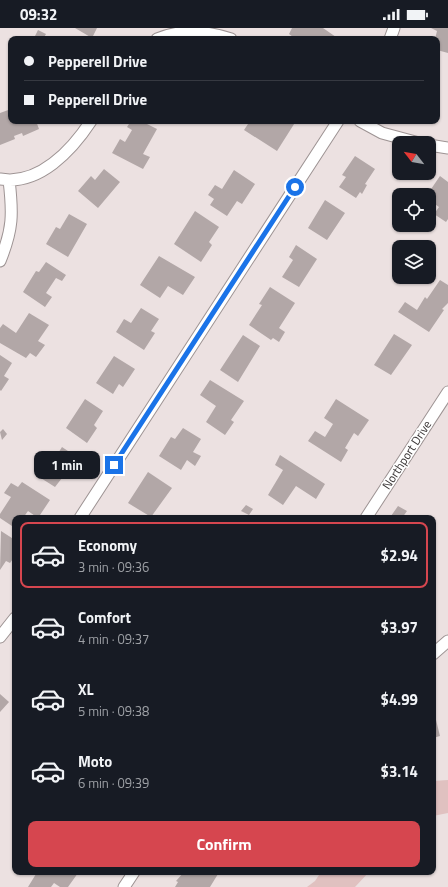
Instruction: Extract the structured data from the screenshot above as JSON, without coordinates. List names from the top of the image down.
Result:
{
  "streets": {
    "street": ["Northport Drive"]
  },
  "north": "top left",
  "page": {
    "status": "09:32",
    "banner": ["Pepperell Drive", "Pepperell Drive"],
    "bubble": "1 min",
    "list": [
      {
        "name": "Economy",
        "note": "3 min · 09:36",
        "value": "$2.94"
      },
      {
        "name": "Comfort",
        "note": "4 min · 09:37",
        "value": "$3.97"
      },
      {
        "name": "XL",
        "note": "5 min · 09:38",
        "value": "$4.99"
      },
      {
        "name": "Moto",
        "note": "6 min · 09:39",
        "value": "$3.14"
      }
    ],
    "buttons": "Confirm"
  }
}
